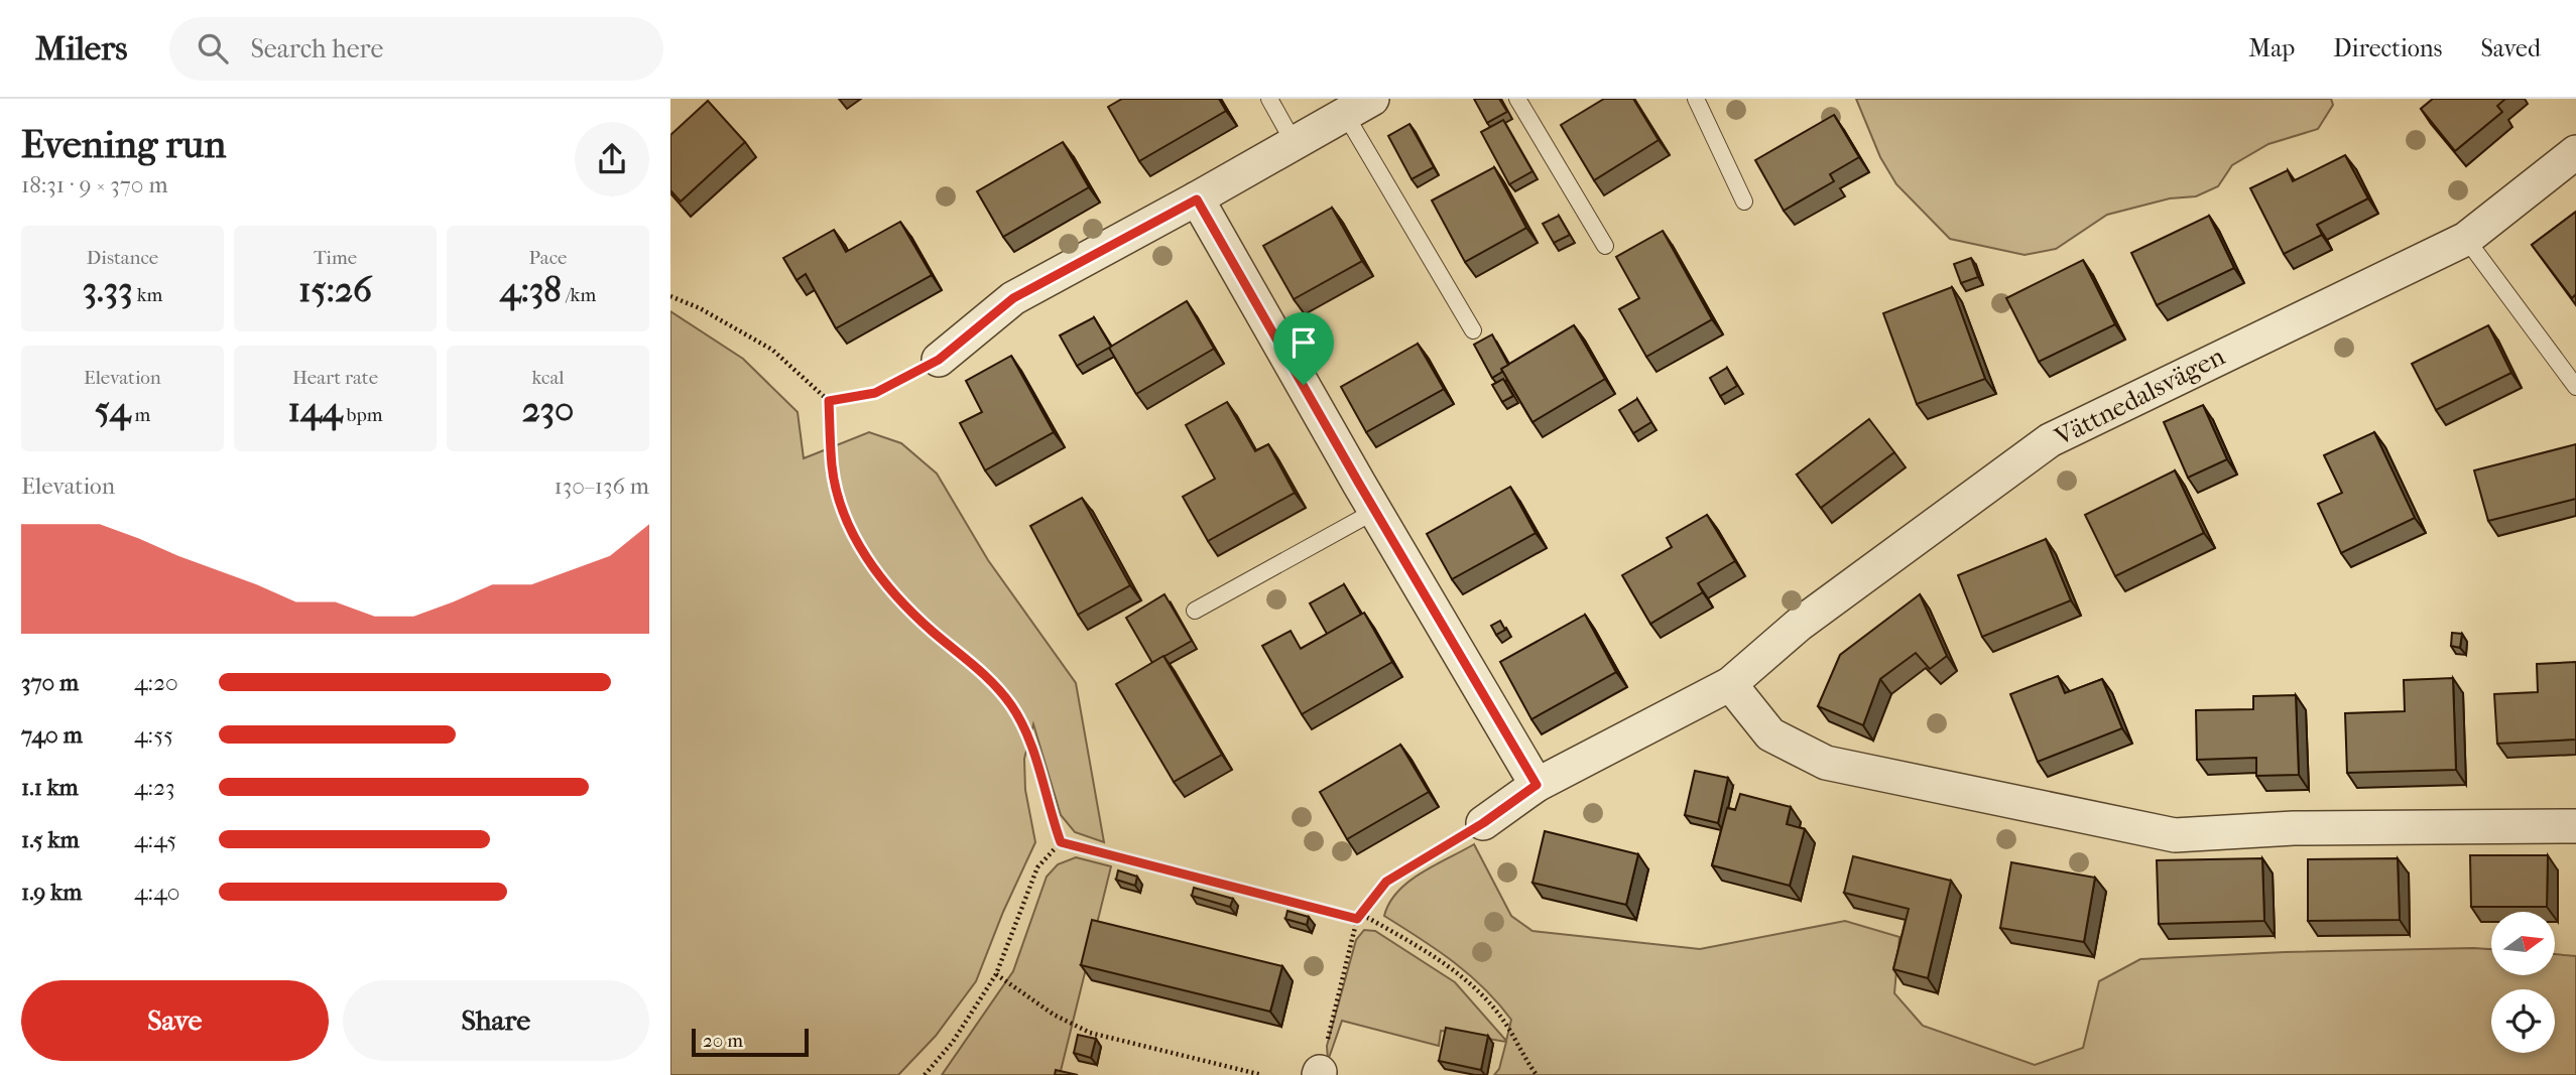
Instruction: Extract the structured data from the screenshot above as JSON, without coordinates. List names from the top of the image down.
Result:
{
  "streets": {
    "street": ["Vättnedalsvägen"]
  },
  "scale_bar": "20 m",
  "north": "right",
  "page": {
    "header": "Milers",
    "search": "Search here",
    "nav": ["Map", "Directions", "Saved"],
    "heading": ["Evening run", "18:31 · 9 × 370 m"],
    "stats": [
      ["Distance", "3.33 km"],
      ["Time", "15:26"],
      ["Pace", "4:38 /km"],
      ["Elevation", "54 m"],
      ["Heart rate", "144 bpm"],
      ["kcal", "230"]
    ],
    "chart": ["Elevation", "130–136 m"],
    "list": [
      {
        "name": "370 m",
        "note": "4:20"
      },
      {
        "name": "740 m",
        "note": "4:55"
      },
      {
        "name": "1.1 km",
        "note": "4:23"
      },
      {
        "name": "1.5 km",
        "note": "4:45"
      },
      {
        "name": "1.9 km",
        "note": "4:40"
      }
    ],
    "buttons": ["Save", "Share"],
    "scale": "20 m"
  }
}
